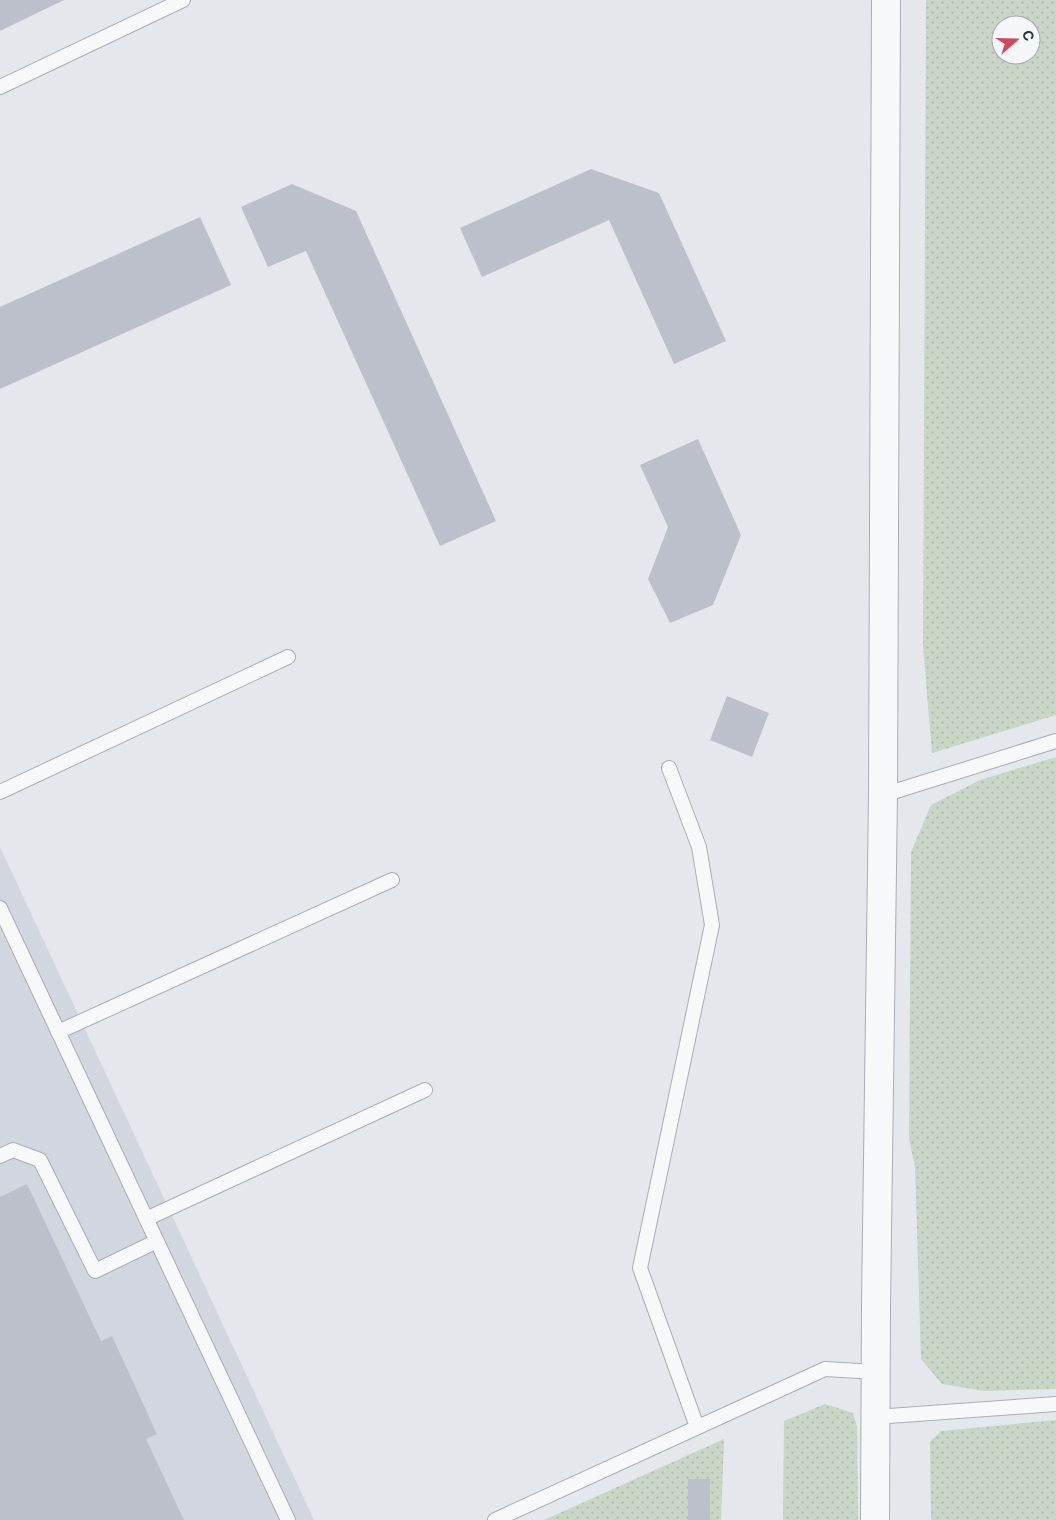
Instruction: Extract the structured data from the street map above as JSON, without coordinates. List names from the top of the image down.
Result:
{
  "north": "right"
}
